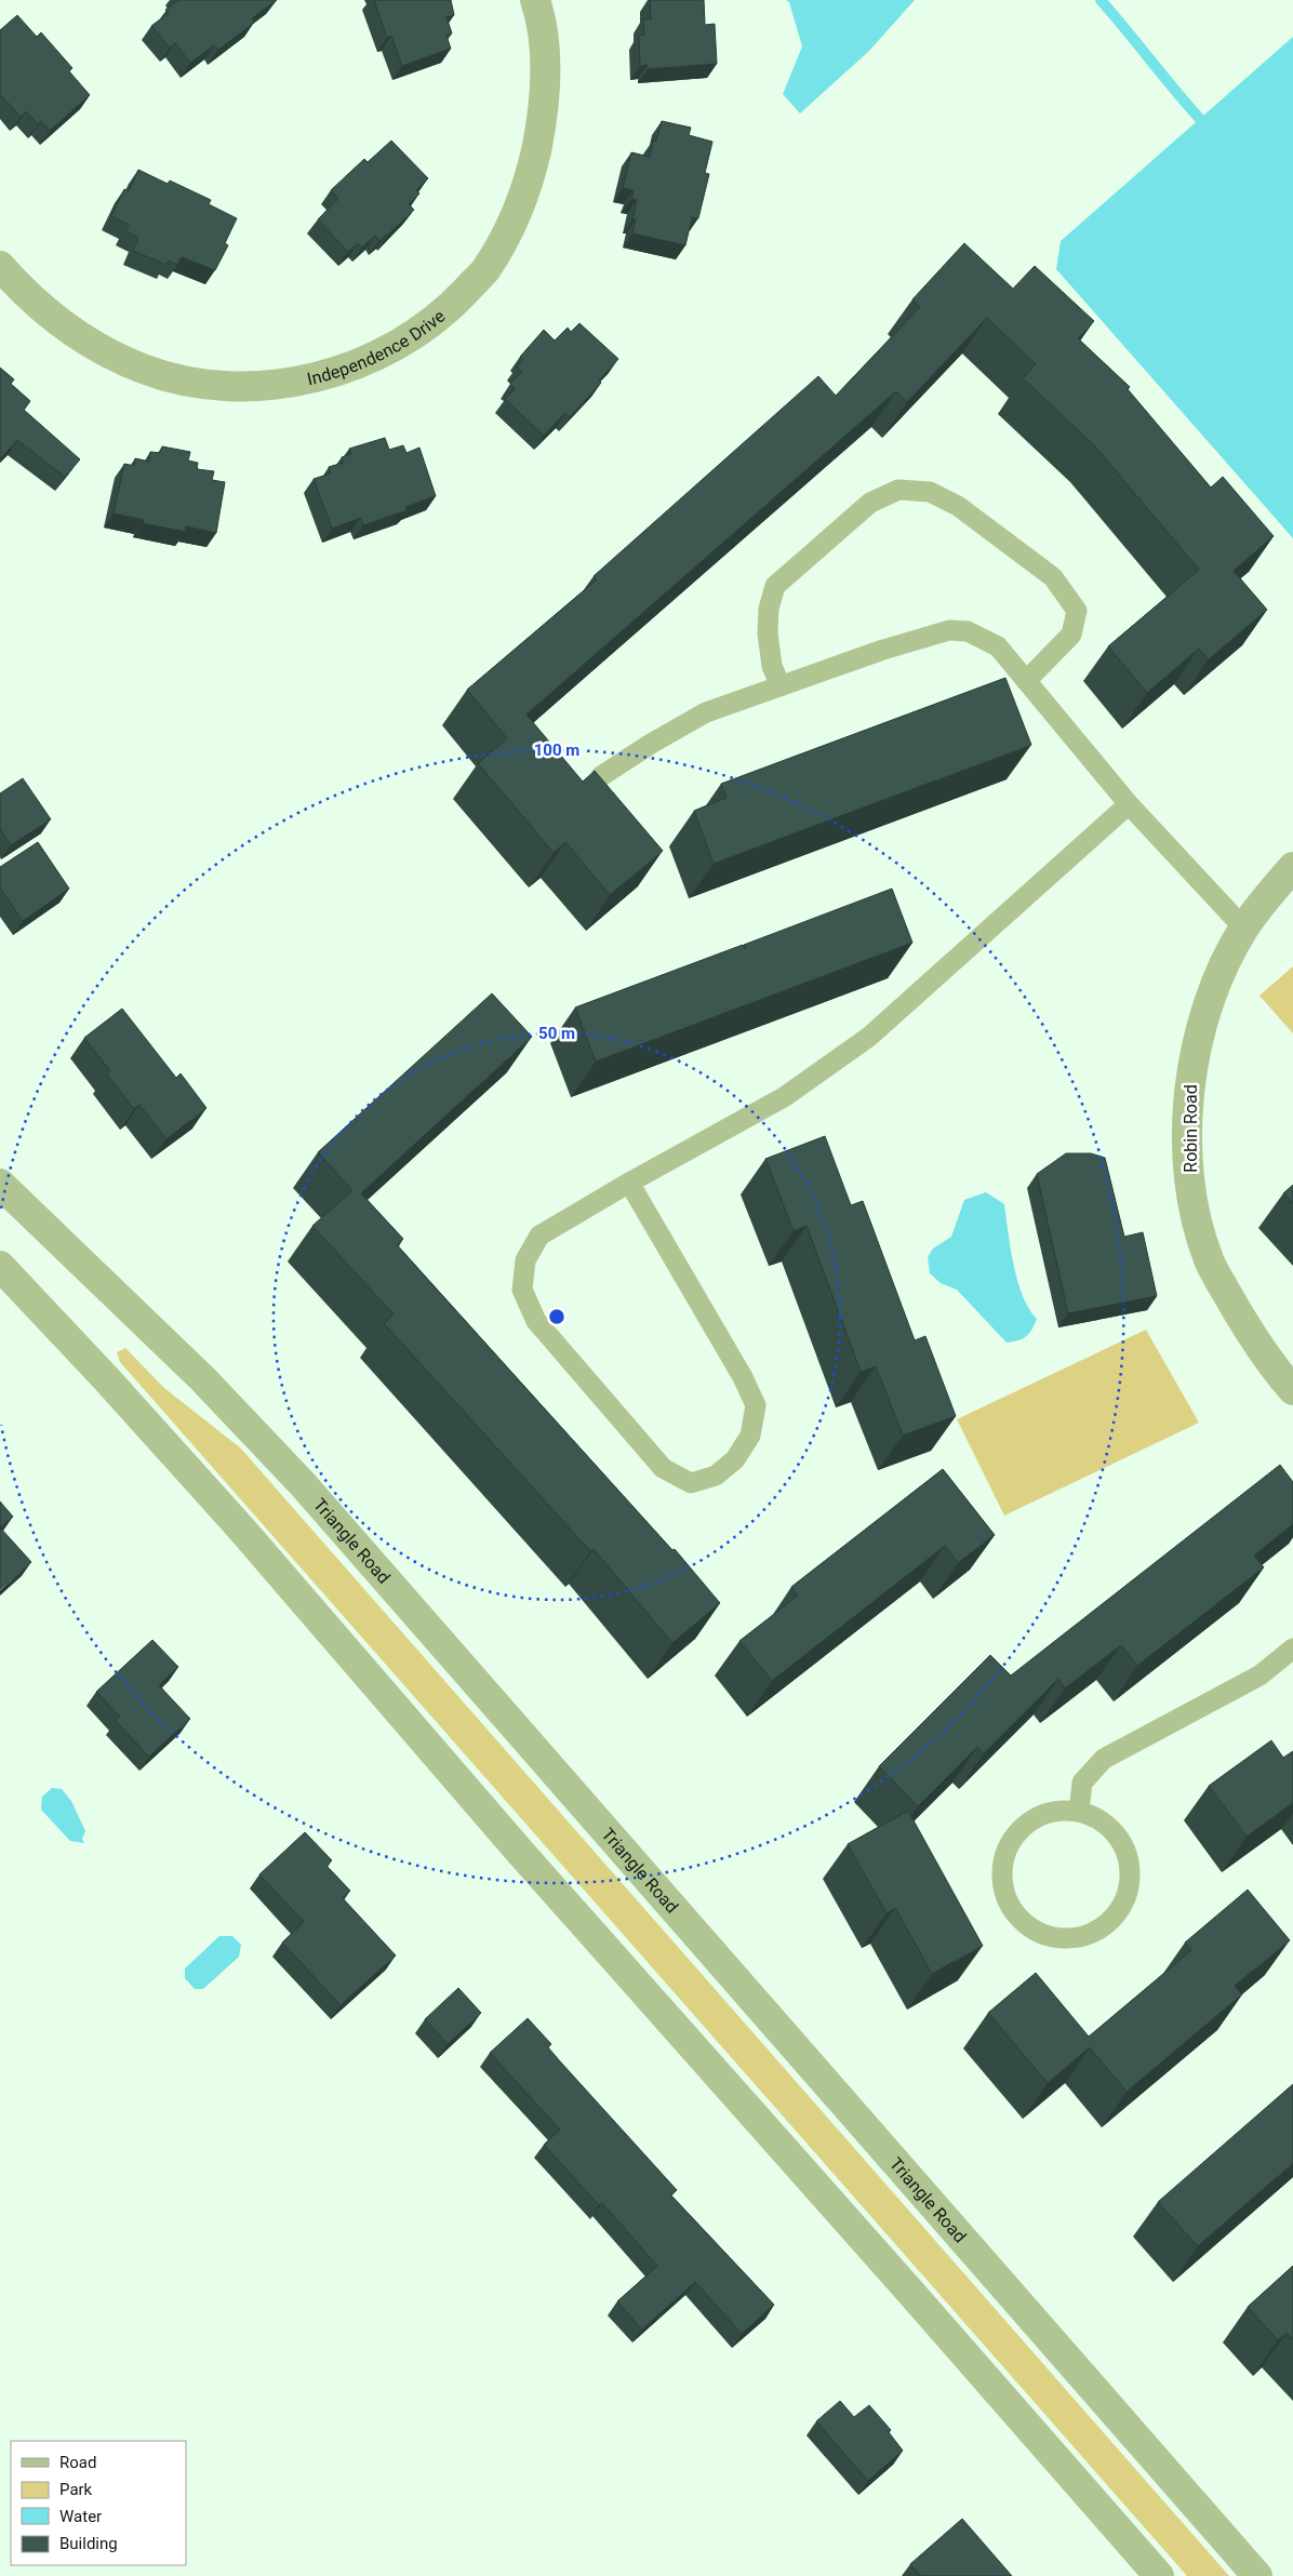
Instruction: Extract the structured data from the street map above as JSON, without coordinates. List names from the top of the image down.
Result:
{
  "streets": {
    "street": ["Independence Drive", "Robin Road", "Triangle Road"]
  },
  "legend": [
    "Road",
    "Park",
    "Water",
    "Building"
  ],
  "rings": ["100 m", "50 m"]
}
